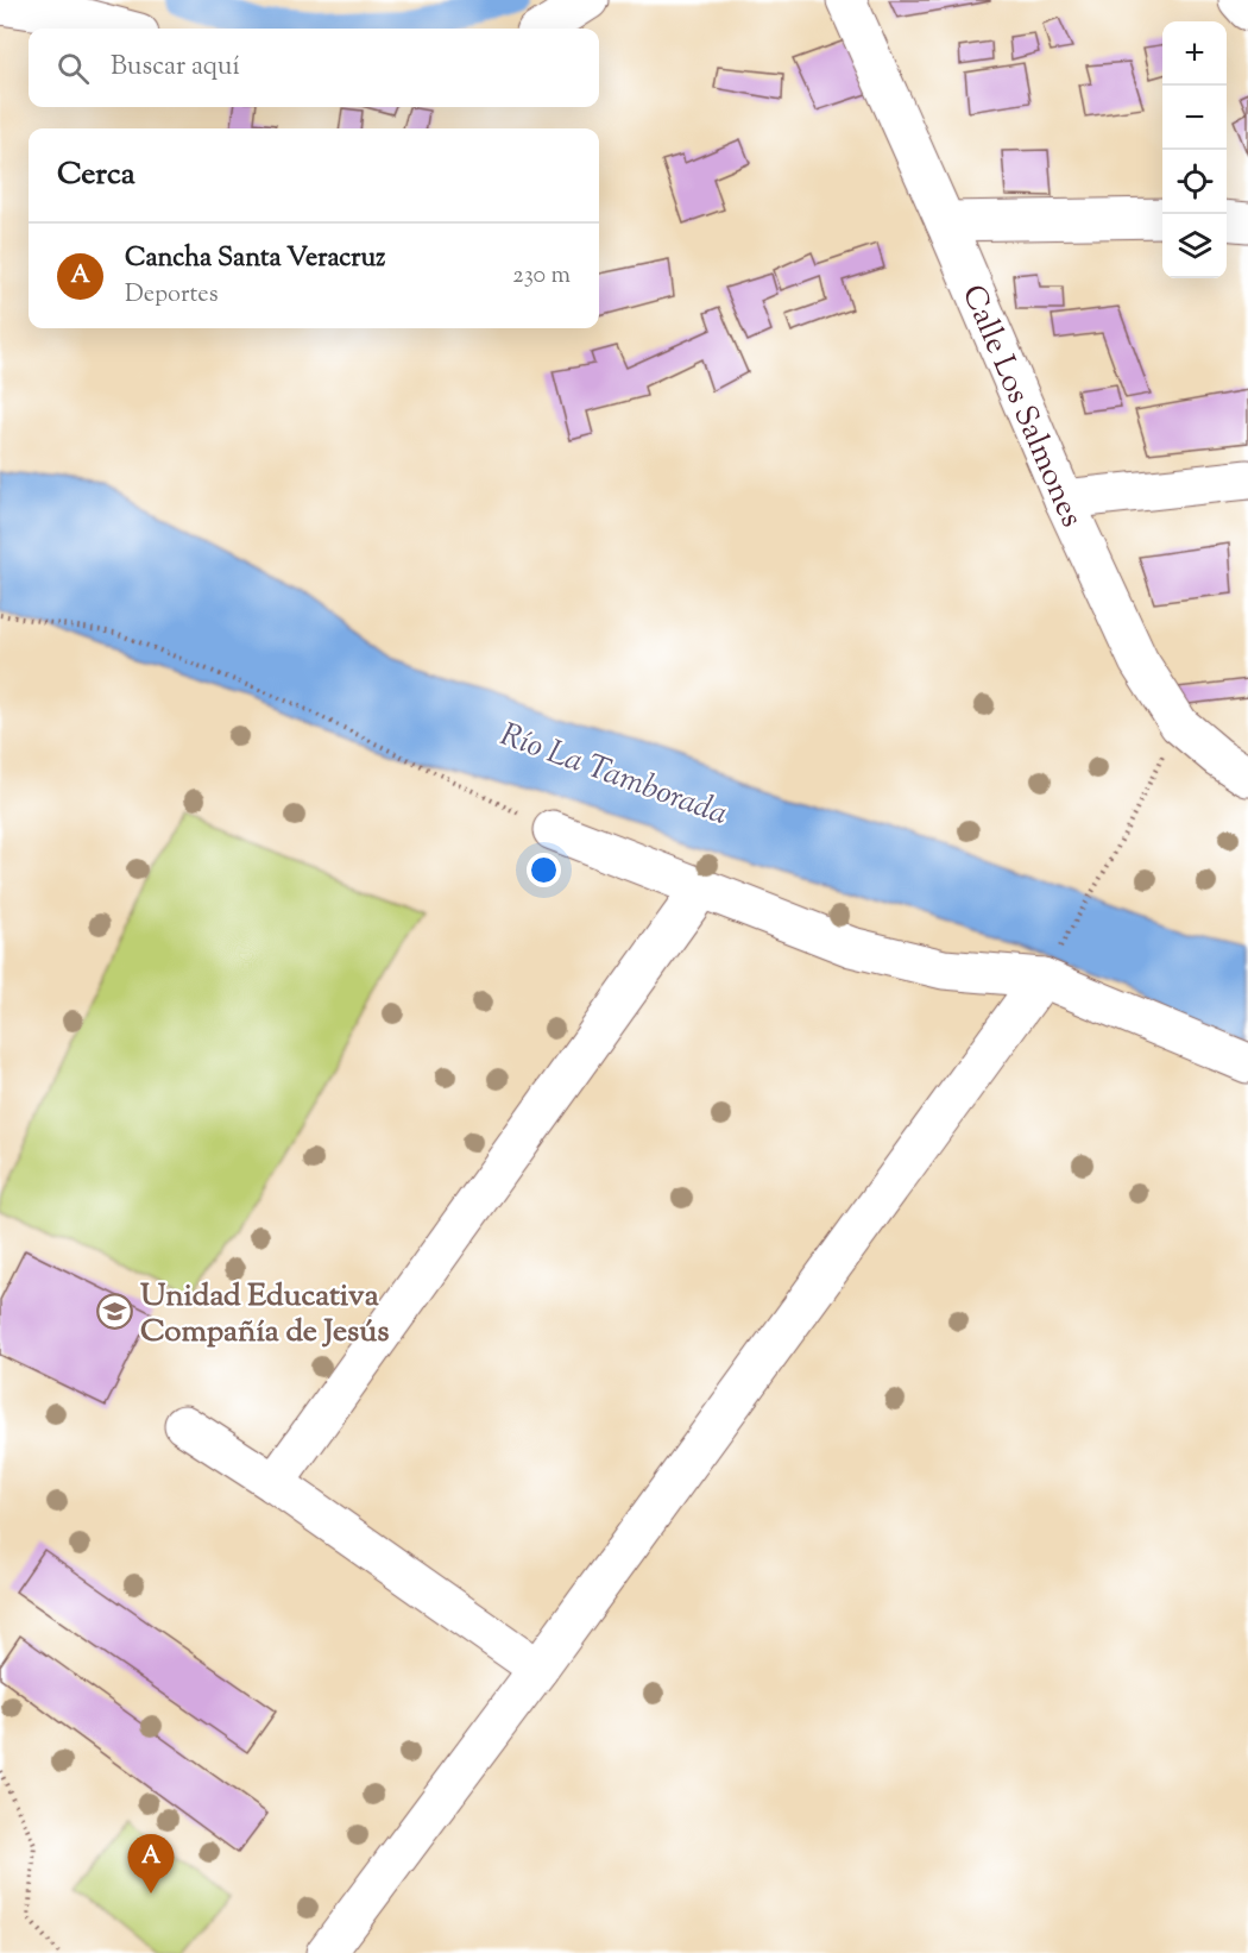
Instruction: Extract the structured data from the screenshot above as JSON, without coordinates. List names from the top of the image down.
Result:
{
  "streets": {
    "street": ["Calle Los Salmones"]
  },
  "water": ["Río La Tamborada"],
  "places": {
    "school or university": ["Unidad Educativa Compañía de Jesús"]
  },
  "page": {
    "map_buttons": ["+", "−"],
    "search": "Buscar aquí",
    "heading": "Cerca",
    "list": [
      {
        "mark": "A",
        "name": "Cancha Santa Veracruz",
        "note": "Deportes",
        "value": "230 m"
      }
    ],
    "pins": "A"
  }
}
